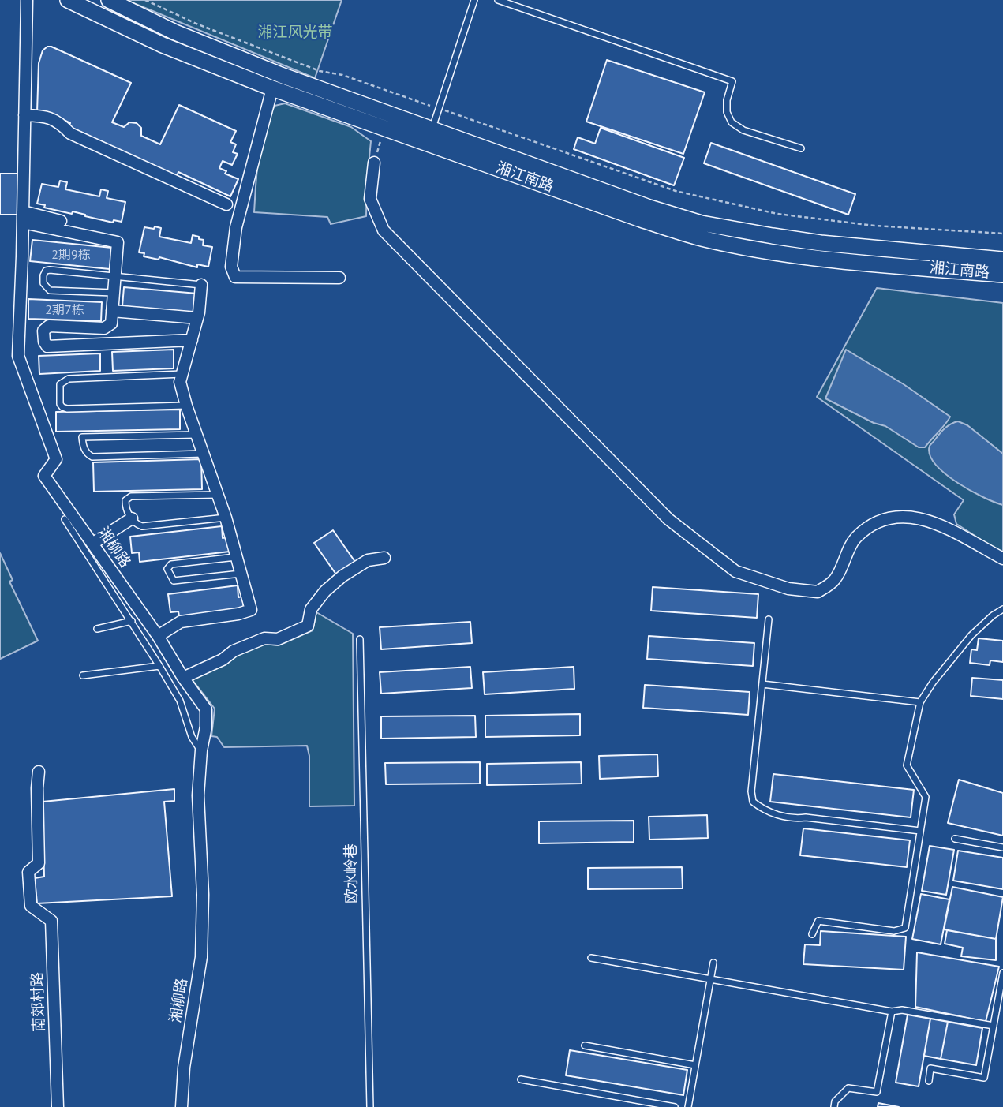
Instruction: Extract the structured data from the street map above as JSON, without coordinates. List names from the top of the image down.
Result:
{
  "streets": {
    "main road": ["湘江南路"],
    "street": ["湘柳路", "南郊村路"],
    "lane": ["欧水岭巷"]
  },
  "parks": ["湘江风光带"],
  "house_numbers": ["2期9栋", "2期7栋"]
}
